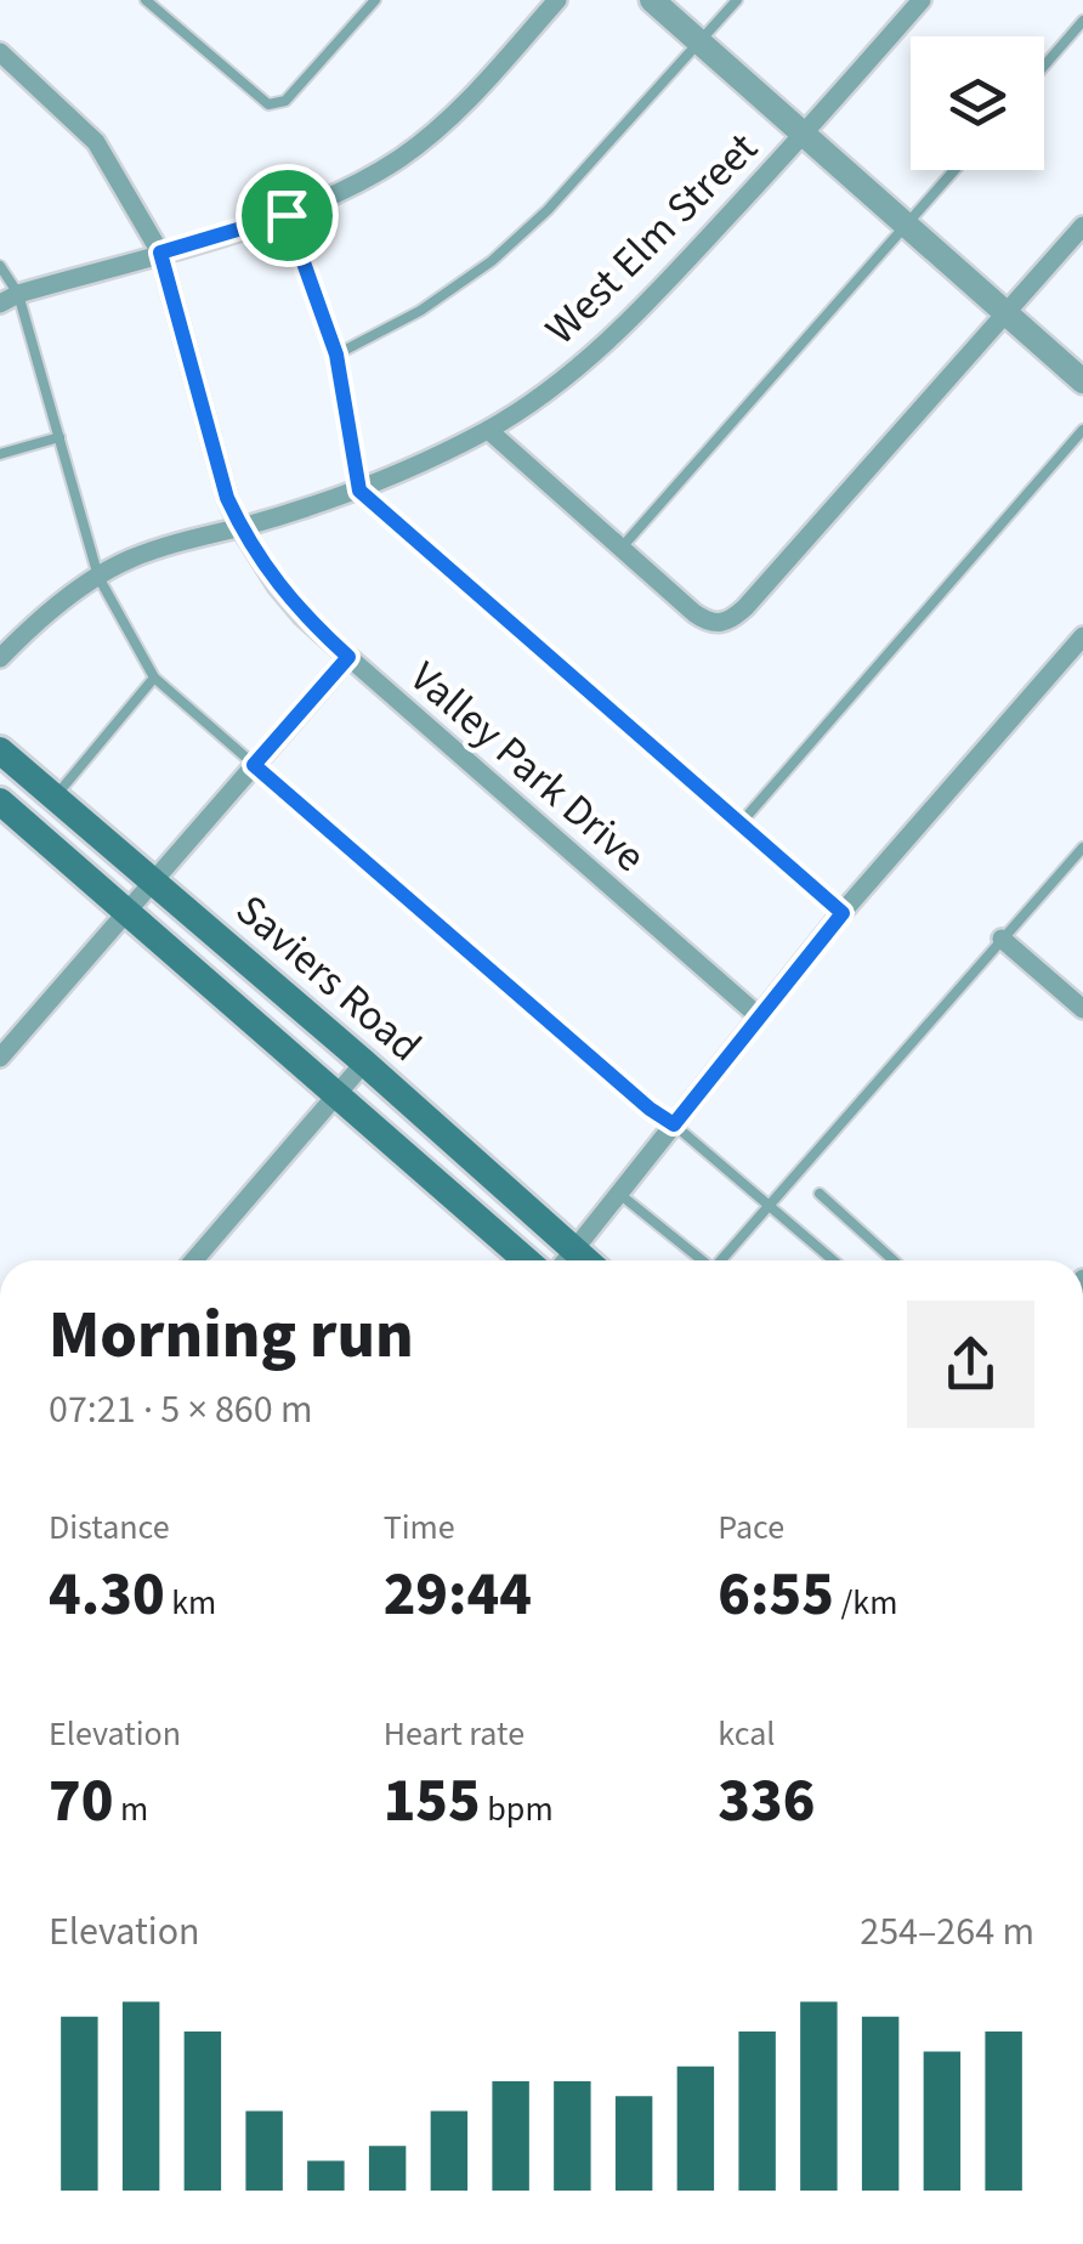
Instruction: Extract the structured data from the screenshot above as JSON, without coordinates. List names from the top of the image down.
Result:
{
  "streets": {
    "main road": ["Saviers Road"],
    "street": ["West Elm Street", "Valley Park Drive"]
  },
  "crossings": [
    ["West Elm Street", "Valley Park Drive"]
  ],
  "page": {
    "heading": ["Morning run", "07:21 · 5 × 860 m"],
    "stats": [
      ["Distance", "4.30 km"],
      ["Time", "29:44"],
      ["Pace", "6:55 /km"],
      ["Elevation", "70 m"],
      ["Heart rate", "155 bpm"],
      ["kcal", "336"]
    ],
    "chart": ["Elevation", "254–264 m"]
  }
}
